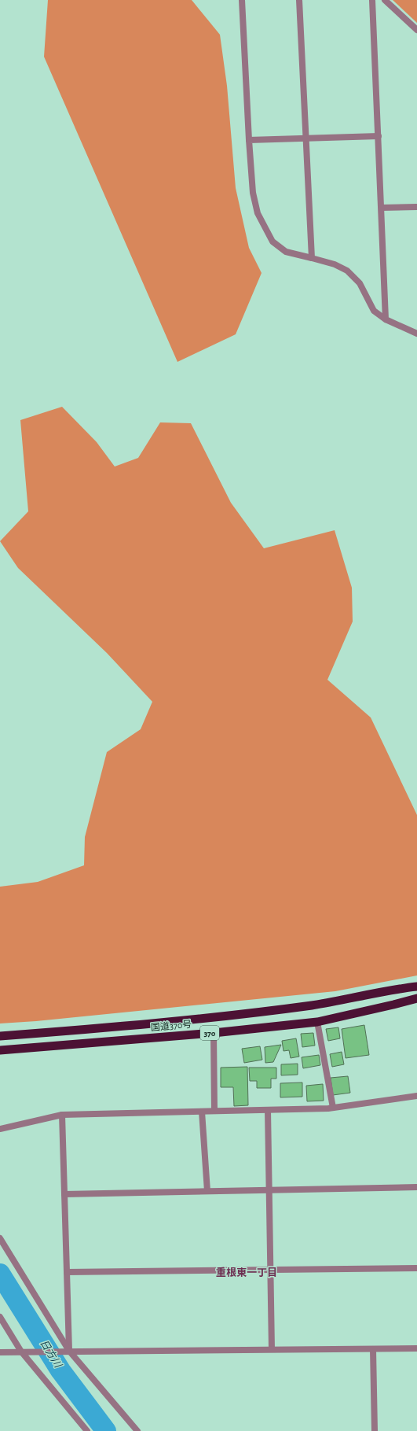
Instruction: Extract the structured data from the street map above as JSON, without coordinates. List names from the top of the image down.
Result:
{
  "streets": {
    "highway": ["国道370号", "370"]
  },
  "districts": ["重根東一丁目"],
  "water": ["日方川"]
}
